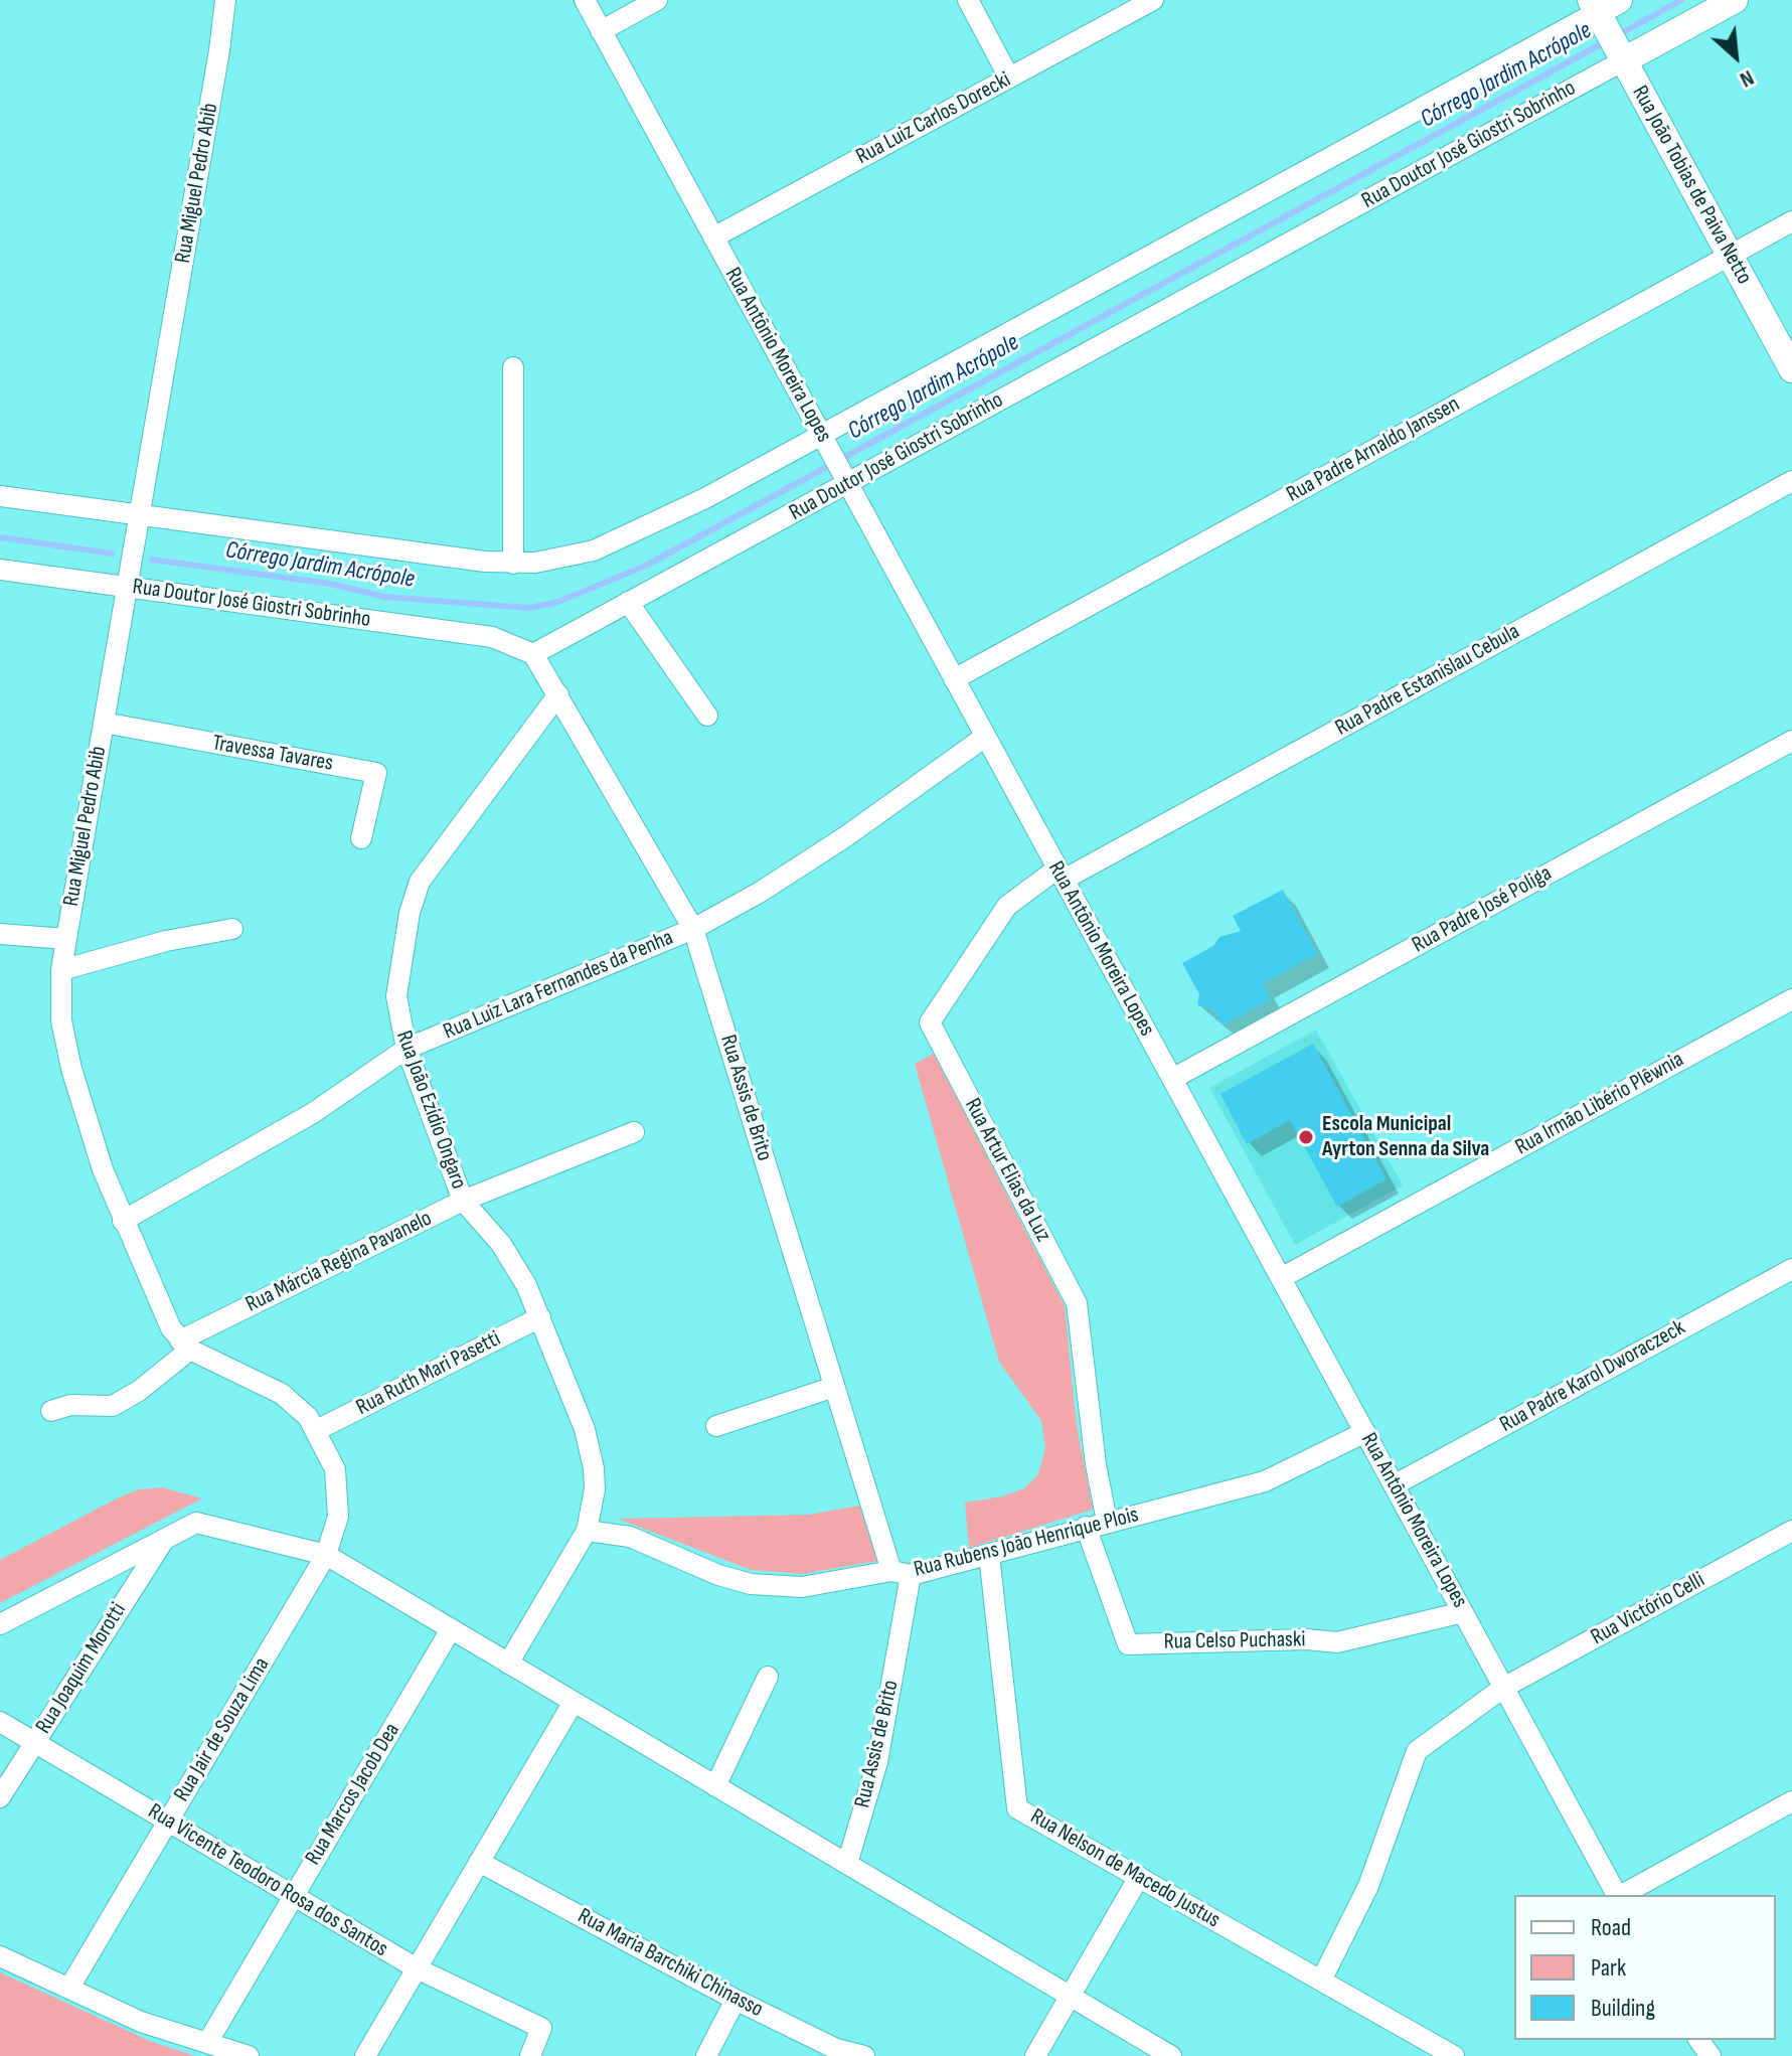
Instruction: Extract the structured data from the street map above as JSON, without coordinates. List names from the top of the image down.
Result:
{
  "streets": {
    "street": [
      "Rua Luiz Carlos Dorecki",
      "Rua Doutor José Giostri Sobrinho",
      "Rua Miguel Pedro Abib",
      "Rua João Tobias de Paiva Netto",
      "Rua Antônio Moreira Lopes",
      "Rua Padre Arnaldo Janssen",
      "Rua Padre Estanislau Cebula",
      "Travessa Tavares",
      "Rua Padre José Poliga",
      "Rua Luiz Lara Fernandes da Penha",
      "Rua Assis de Brito",
      "Rua Irmão Libério Plêwnia",
      "Rua João Ezídio Ongaro",
      "Rua Artur Elias da Luz",
      "Rua Márcia Regina Pavanelo",
      "Rua Ruth Mari Pasetti",
      "Rua Padre Karol Dworaczeck",
      "Rua Rubens João Henrique Plois",
      "Rua Victório Celli",
      "Rua Celso Puchaski",
      "Rua Joaquim Morotti",
      "Rua Jair de Souza Lima",
      "Rua Marcos Jacob Dea",
      "Rua Nelson de Macedo Justus",
      "Rua Vicente Teodoro Rosa dos Santos",
      "Rua Maria Barchiki Chinasso"
    ]
  },
  "crossings": [
    ["Rua Luiz Carlos Dorecki", "Rua Antônio Moreira Lopes"],
    ["Rua Doutor José Giostri Sobrinho", "Rua Miguel Pedro Abib"],
    ["Rua Doutor José Giostri Sobrinho", "Rua João Tobias de Paiva Netto"],
    ["Rua Doutor José Giostri Sobrinho", "Rua Antônio Moreira Lopes"],
    ["Rua Doutor José Giostri Sobrinho", "Rua Assis de Brito"],
    ["Rua Miguel Pedro Abib", "Travessa Tavares"],
    ["Rua Miguel Pedro Abib", "Rua Luiz Lara Fernandes da Penha"],
    ["Rua Miguel Pedro Abib", "Rua Márcia Regina Pavanelo"],
    ["Rua João Tobias de Paiva Netto", "Rua Padre Arnaldo Janssen"],
    ["Rua Antônio Moreira Lopes", "Rua Padre Arnaldo Janssen"],
    ["Rua Antônio Moreira Lopes", "Rua Padre Estanislau Cebula"],
    ["Rua Antônio Moreira Lopes", "Rua Padre José Poliga"],
    ["Rua Antônio Moreira Lopes", "Rua Luiz Lara Fernandes da Penha"],
    ["Rua Antônio Moreira Lopes", "Rua Irmão Libério Plêwnia"],
    ["Rua Antônio Moreira Lopes", "Rua Artur Elias da Luz"],
    ["Rua Antônio Moreira Lopes", "Rua Padre Karol Dworaczeck"],
    ["Rua Antônio Moreira Lopes", "Rua Rubens João Henrique Plois"],
    ["Rua Antônio Moreira Lopes", "Rua Victório Celli"],
    ["Rua Antônio Moreira Lopes", "Rua Celso Puchaski"],
    ["Rua Padre Estanislau Cebula", "Rua Artur Elias da Luz"],
    ["Rua Luiz Lara Fernandes da Penha", "Rua Assis de Brito"],
    ["Rua Luiz Lara Fernandes da Penha", "Rua João Ezídio Ongaro"],
    ["Rua Assis de Brito", "Rua João Ezídio Ongaro"],
    ["Rua Assis de Brito", "Rua Rubens João Henrique Plois"],
    ["Rua João Ezídio Ongaro", "Rua Márcia Regina Pavanelo"],
    ["Rua João Ezídio Ongaro", "Rua Ruth Mari Pasetti"],
    ["Rua João Ezídio Ongaro", "Rua Rubens João Henrique Plois"],
    ["Rua Artur Elias da Luz", "Rua Rubens João Henrique Plois"],
    ["Rua Rubens João Henrique Plois", "Rua Celso Puchaski"],
    ["Rua Rubens João Henrique Plois", "Rua Nelson de Macedo Justus"],
    ["Rua Victório Celli", "Rua Nelson de Macedo Justus"],
    ["Rua Joaquim Morotti", "Rua Vicente Teodoro Rosa dos Santos"],
    ["Rua Jair de Souza Lima", "Rua Vicente Teodoro Rosa dos Santos"],
    ["Rua Marcos Jacob Dea", "Rua Vicente Teodoro Rosa dos Santos"]
  ],
  "water": ["Córrego Jardim Acrópole"],
  "places": ["Escola Municipal Ayrton Senna da Silva"],
  "legend": ["Road", "Park", "Building"],
  "north": "bottom right"
}
